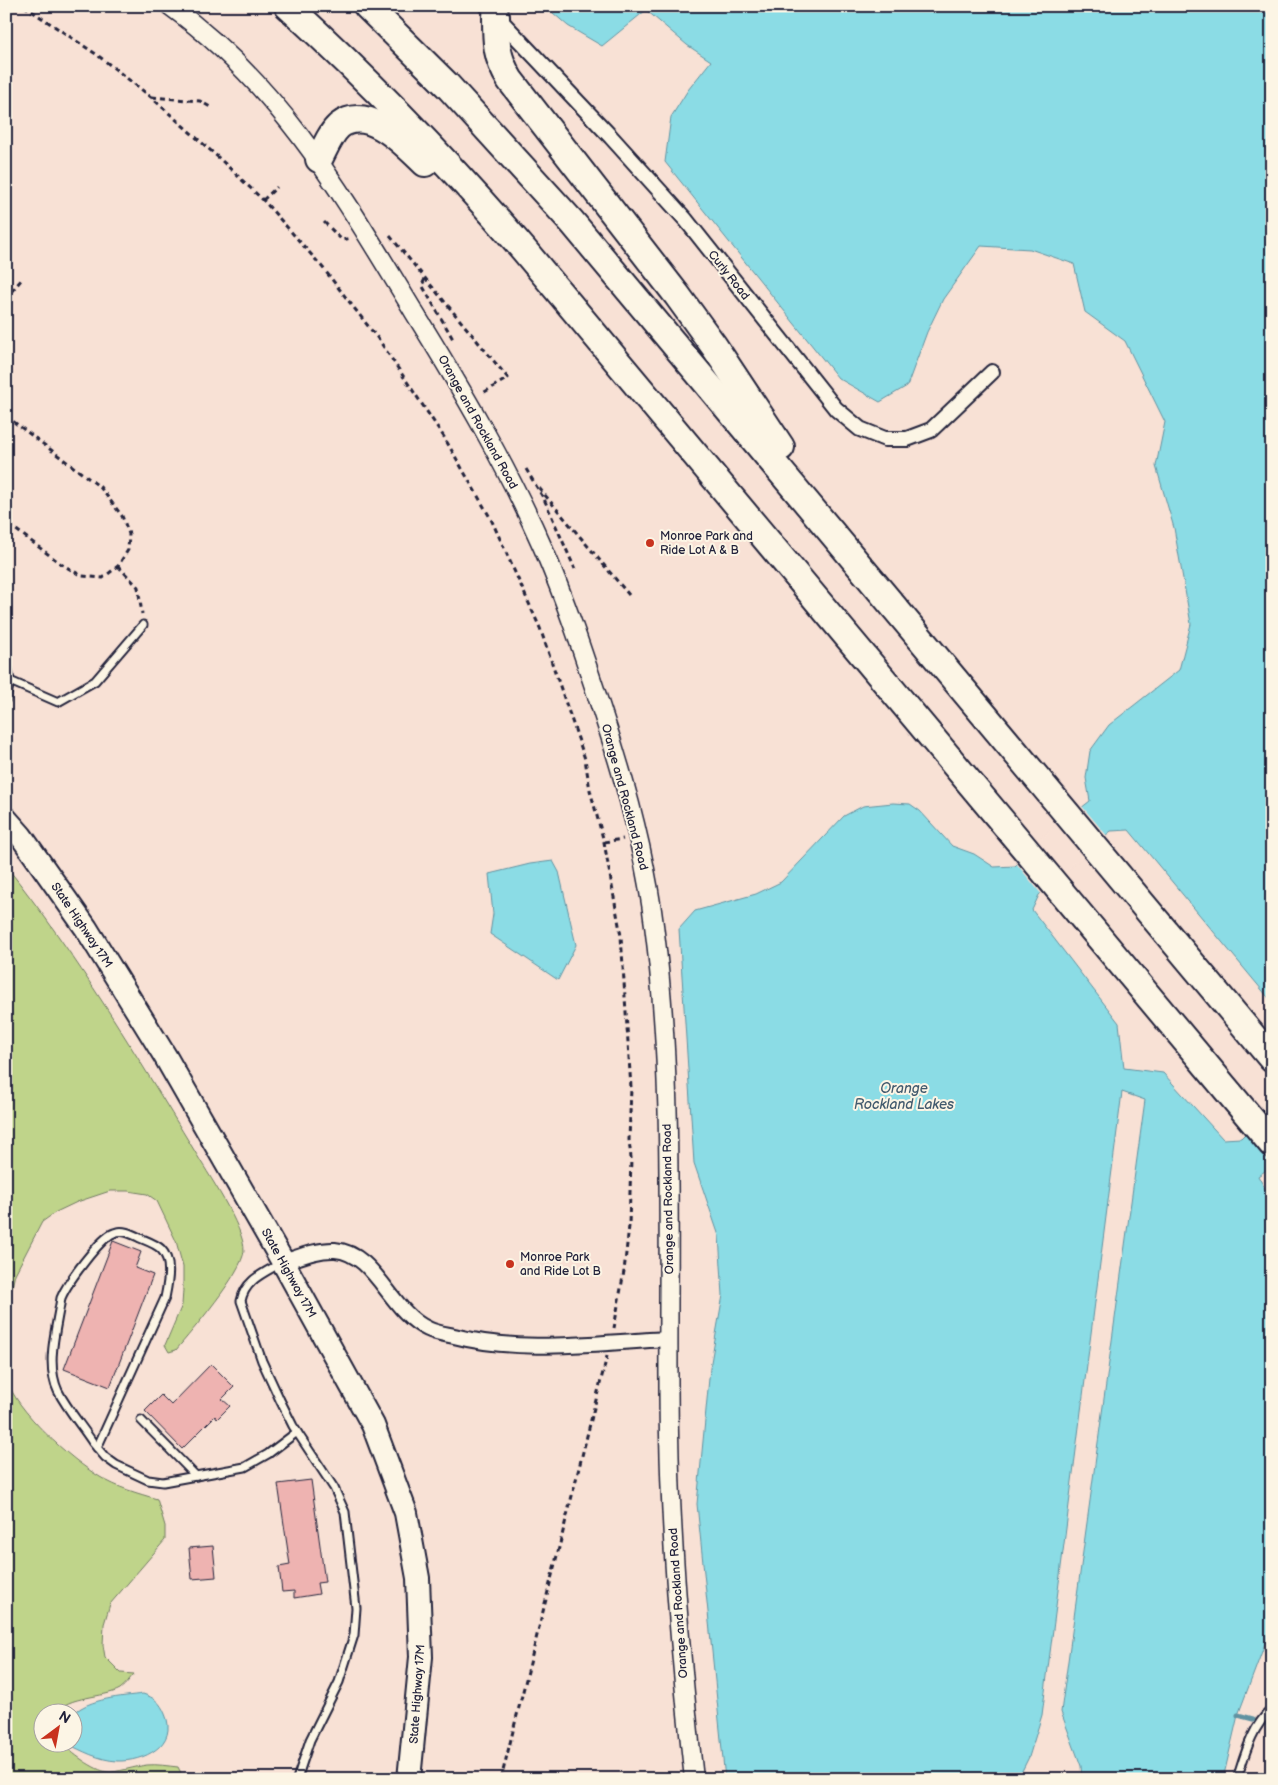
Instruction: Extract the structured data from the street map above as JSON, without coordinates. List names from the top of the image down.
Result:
{
  "streets": {
    "main road": ["State Highway 17M"],
    "street": ["Curly Road", "Orange and Rockland Road"]
  },
  "water": ["Orange Rockland Lakes"],
  "places": ["Monroe Park and Ride Lot A & B", "Monroe Park and Ride Lot B"],
  "north": "top right"
}
